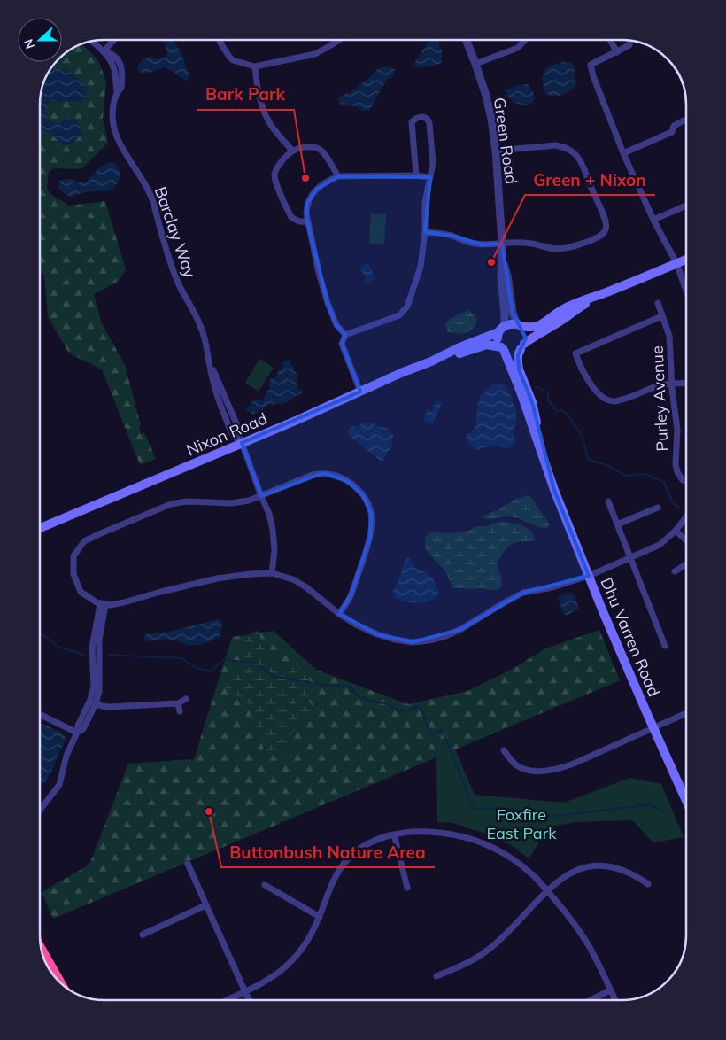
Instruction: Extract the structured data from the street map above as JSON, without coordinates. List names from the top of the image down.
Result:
{
  "streets": {
    "main road": ["Nixon Road", "Dhu Varren Road"],
    "street": ["Green Road", "Barclay Way", "Purley Avenue"]
  },
  "crossings": [
    ["Green Road", "Nixon Road"],
    ["Green Road", "Dhu Varren Road"],
    ["Barclay Way", "Nixon Road"],
    ["Nixon Road", "Dhu Varren Road"]
  ],
  "parks": ["Foxfire East Park"],
  "places": ["Bark Park", "Green + Nixon", "Buttonbush Nature Area"],
  "north": "left"
}
